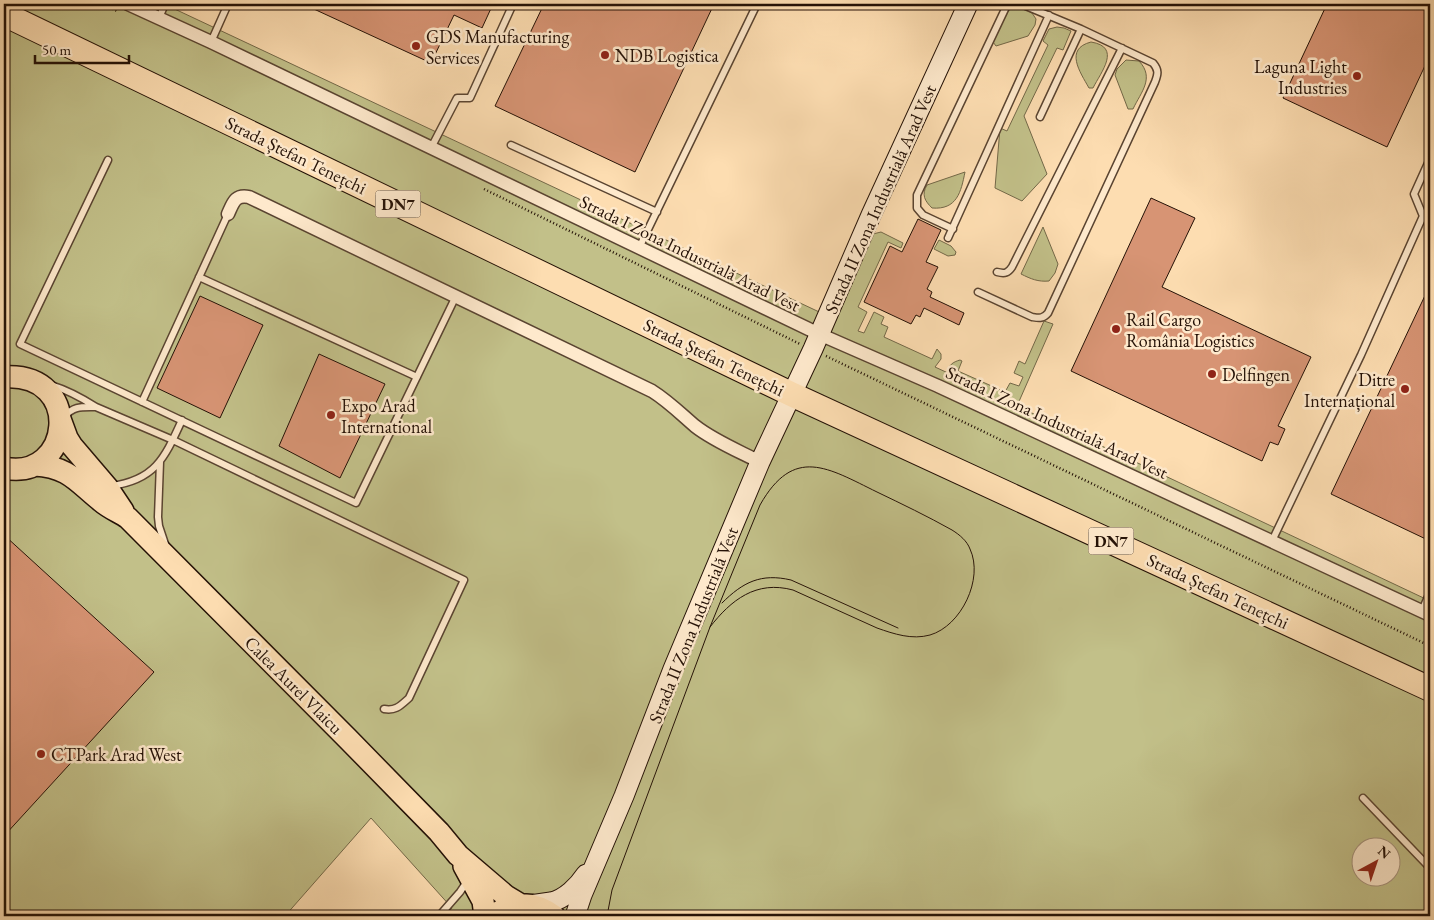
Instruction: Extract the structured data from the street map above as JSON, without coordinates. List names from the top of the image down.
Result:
{
  "streets": {
    "highway": ["Strada Ștefan Tenețchi", "DN7"],
    "main road": ["Calea Aurel Vlaicu"],
    "street": ["Strada II Zona Industrială Arad Vest", "Strada I Zona Industrială Arad Vest", "Strada II Zona Industrială Vest"]
  },
  "crossings": [
    ["Strada Ștefan Tenețchi", "Strada II Zona Industrială Arad Vest"],
    ["Strada Ștefan Tenețchi", "Strada II Zona Industrială Vest"],
    ["Strada II Zona Industrială Arad Vest", "Strada I Zona Industrială Arad Vest"],
    ["Strada II Zona Industrială Arad Vest", "Strada II Zona Industrială Vest"],
    ["Strada II Zona Industrială Vest", "Calea Aurel Vlaicu"]
  ],
  "places": [
    "GDS Manufacturing Services",
    "NDB Logistica",
    "Laguna Light Industries",
    "Rail Cargo România Logistics",
    "Delfingen",
    "Ditre Internațional",
    "Expo Arad International",
    "CTPark Arad West"
  ],
  "scale_bar": "50 m",
  "north": "top right"
}
